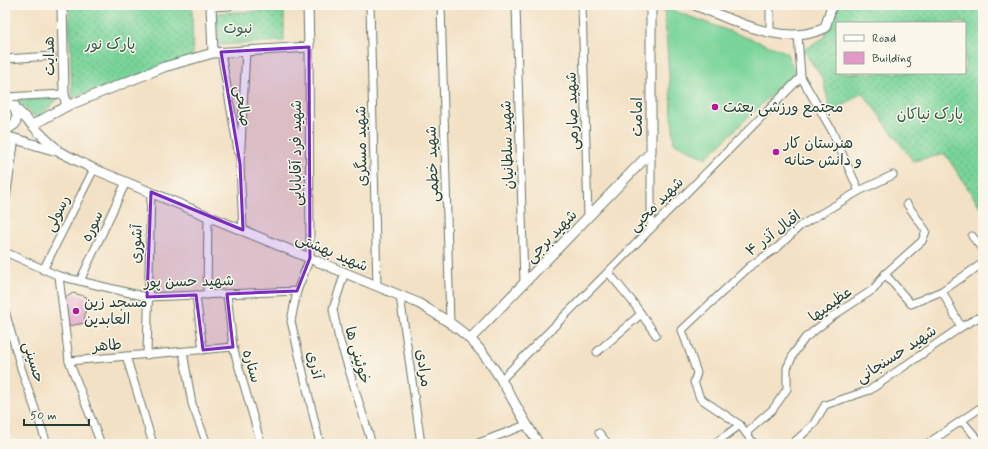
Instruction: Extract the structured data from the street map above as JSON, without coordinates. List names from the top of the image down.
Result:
{
  "streets": {
    "street": [
      "هدایت",
      "صالحی",
      "شهید صارمی",
      "امامت",
      "شهید سلطانیان",
      "شهید مسگری",
      "شهید فرد آقابابایی",
      "شهید خطمی",
      "شهید محبی",
      "رسولی",
      "سوره",
      "اقبال آذر ۴",
      "شهید برجی",
      "آشوری",
      "شهید بهشتی",
      "شهید حسن پور",
      "عظیمیها",
      "طاهر",
      "شهید حسنجانی",
      "خوئینی ها",
      "حسینی",
      "آذری",
      "ستاره",
      "مرادی"
    ]
  },
  "crossings": [
    ["صالحی", "شهید بهشتی"],
    ["شهید صارمی", "شهید برجی"],
    ["امامت", "شهید محبی"],
    ["امامت", "شهید برجی"],
    ["شهید سلطانیان", "شهید برجی"],
    ["شهید مسگری", "شهید بهشتی"],
    ["شهید فرد آقابابایی", "شهید بهشتی"],
    ["شهید خطمی", "شهید بهشتی"],
    ["شهید محبی", "شهید بهشتی"],
    ["رسولی", "شهید بهشتی"],
    ["رسولی", "شهید حسن پور"],
    ["سوره", "شهید بهشتی"],
    ["سوره", "شهید حسن پور"],
    ["شهید برجی", "شهید بهشتی"],
    ["آشوری", "شهید بهشتی"],
    ["آشوری", "شهید حسن پور"],
    ["آشوری", "طاهر"],
    ["شهید بهشتی", "خوئینی ها"],
    ["شهید بهشتی", "مرادی"],
    ["شهید حسن پور", "آذری"],
    ["شهید حسن پور", "ستاره"],
    ["طاهر", "ستاره"]
  ],
  "parks": ["نبوت", "پارک نور", "پارک نیاکان"],
  "places": ["مجتمع ورزشی بعثت", "هنرستان کار و دانش حنانه", "مسجد زین العابدین"],
  "legend": ["Road", "Building"],
  "scale_bar": "50 m"
}
